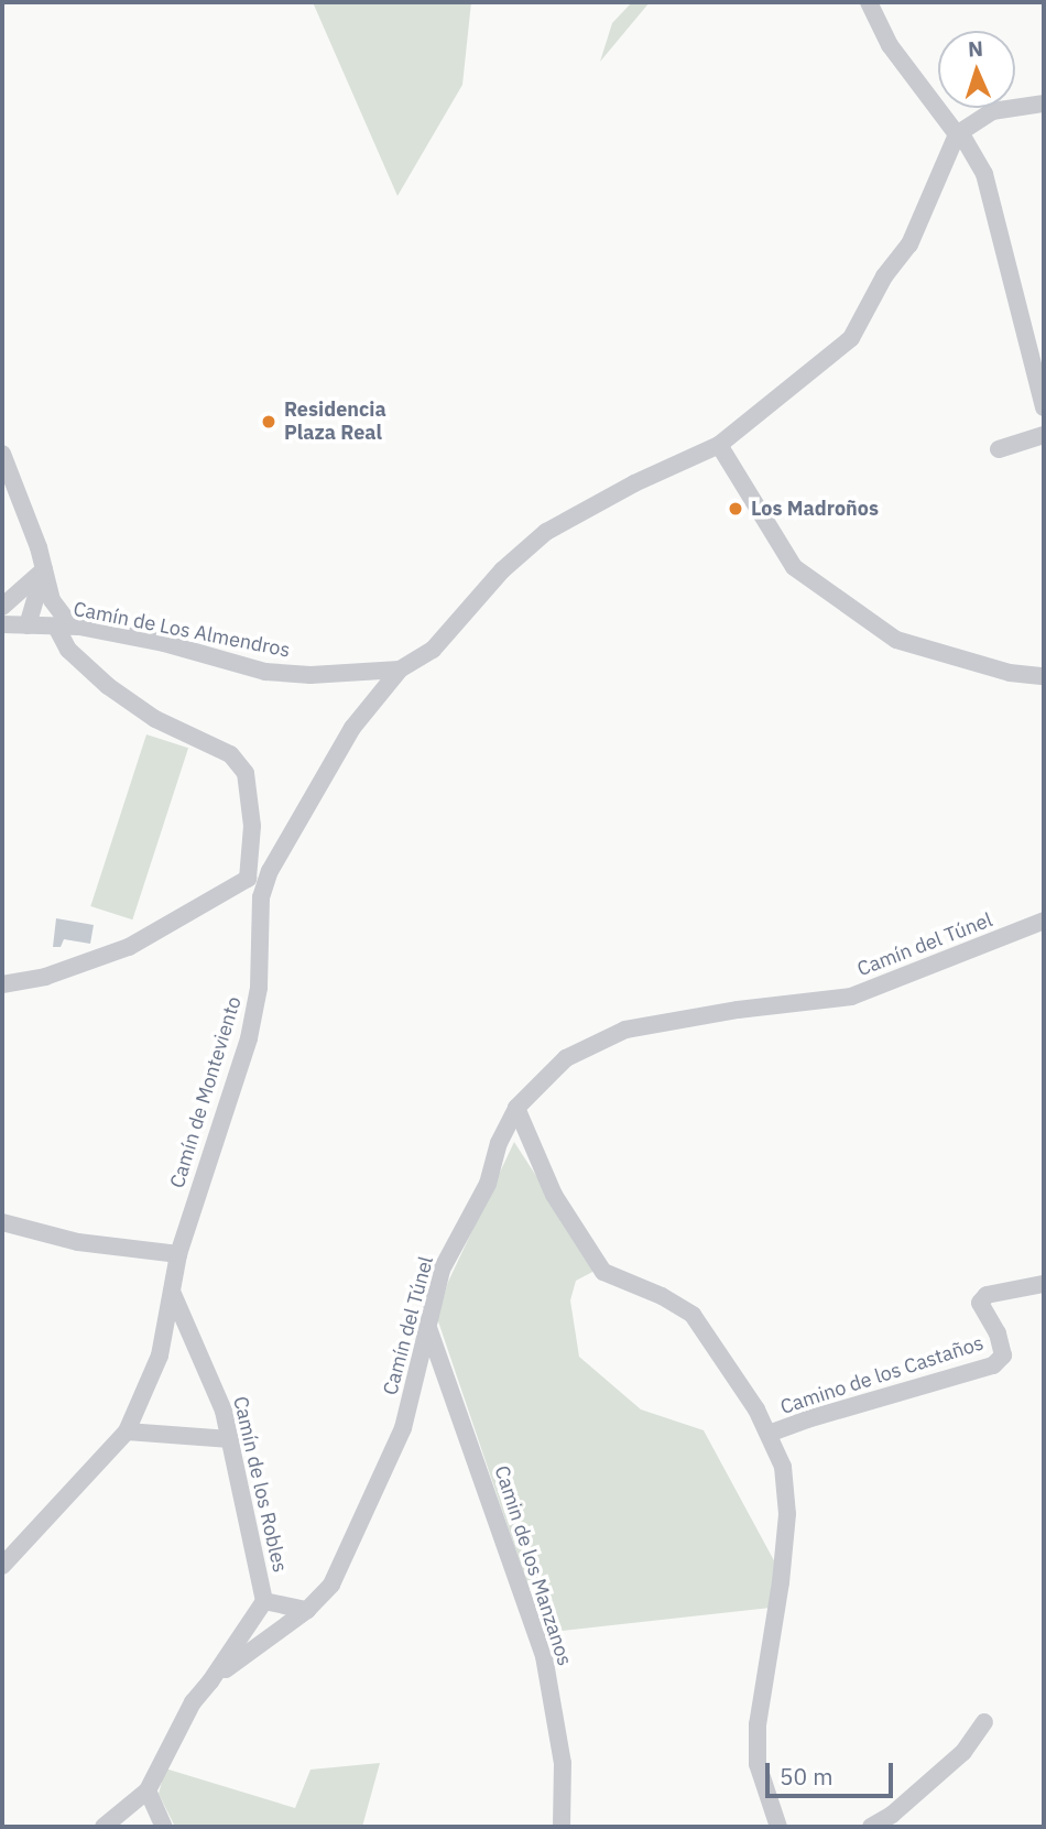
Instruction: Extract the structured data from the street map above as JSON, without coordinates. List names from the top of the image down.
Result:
{
  "streets": {
    "street": [
      "Camín de Los Almendros",
      "Camín del Túnel",
      "Camín de Monteviento",
      "Camino de los Castaños",
      "Camín de los Robles",
      "Camin de los Manzanos"
    ]
  },
  "crossings": [
    ["Camín de Los Almendros", "Camín de Monteviento"],
    ["Camín del Túnel", "Camín de los Robles"],
    ["Camín del Túnel", "Camin de los Manzanos"],
    ["Camín de Monteviento", "Camín de los Robles"]
  ],
  "places": ["Residencia Plaza Real", "Los Madroños"],
  "scale_bar": "50 m",
  "north": "top"
}
